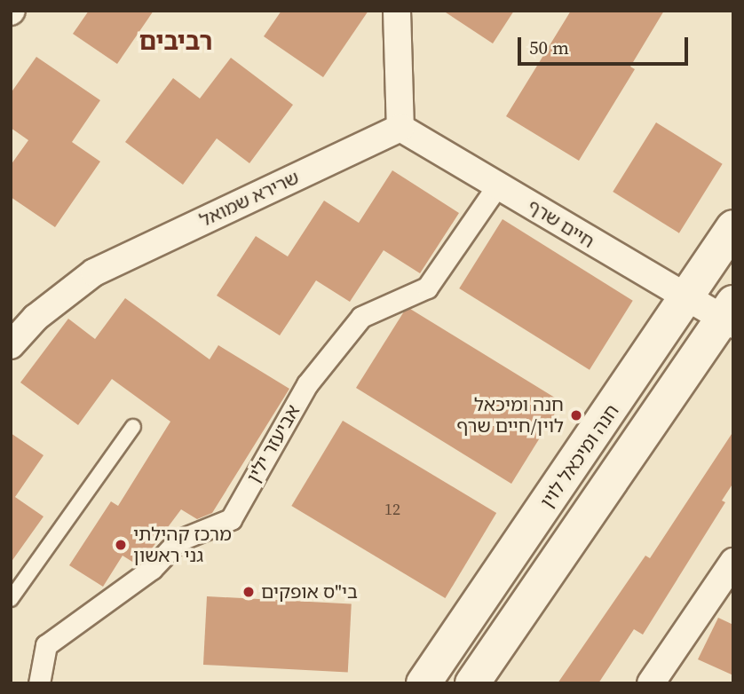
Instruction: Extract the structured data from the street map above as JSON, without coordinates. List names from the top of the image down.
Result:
{
  "streets": {
    "main road": ["חנה ומיכאל לוין"],
    "street": ["שרירא שמואל", "חיים שרף", "אביעזר ילין"]
  },
  "crossings": [
    ["שרירא שמואל", "חיים שרף"],
    ["חיים שרף", "אביעזר ילין"],
    ["חיים שרף", "חנה ומיכאל לוין"]
  ],
  "districts": ["רביבים"],
  "places": ["חנה ומיכאל לוין/חיים שרף", "מרכז קהילתי גני ראשון", "בי\"ס אופקים"],
  "house_numbers": ["12"],
  "scale_bar": "50 m"
}
